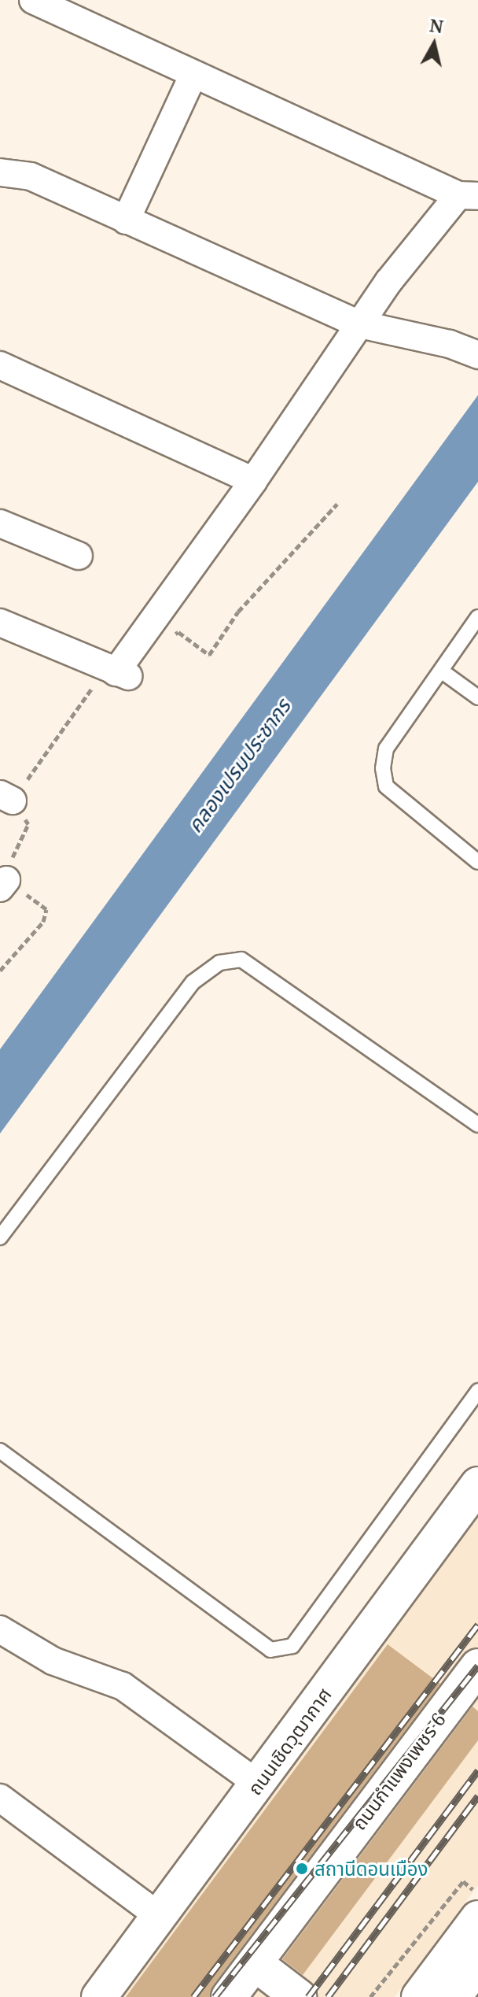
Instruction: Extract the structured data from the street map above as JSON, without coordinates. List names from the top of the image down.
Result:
{
  "streets": {
    "main road": ["ถนนเชิดวุฒากาศ", "ถนนกำแพงเพชร 6"]
  },
  "water": ["คลองเปรมประชากร"],
  "places": ["สถานีดอนเมือง"],
  "north": "top"
}
